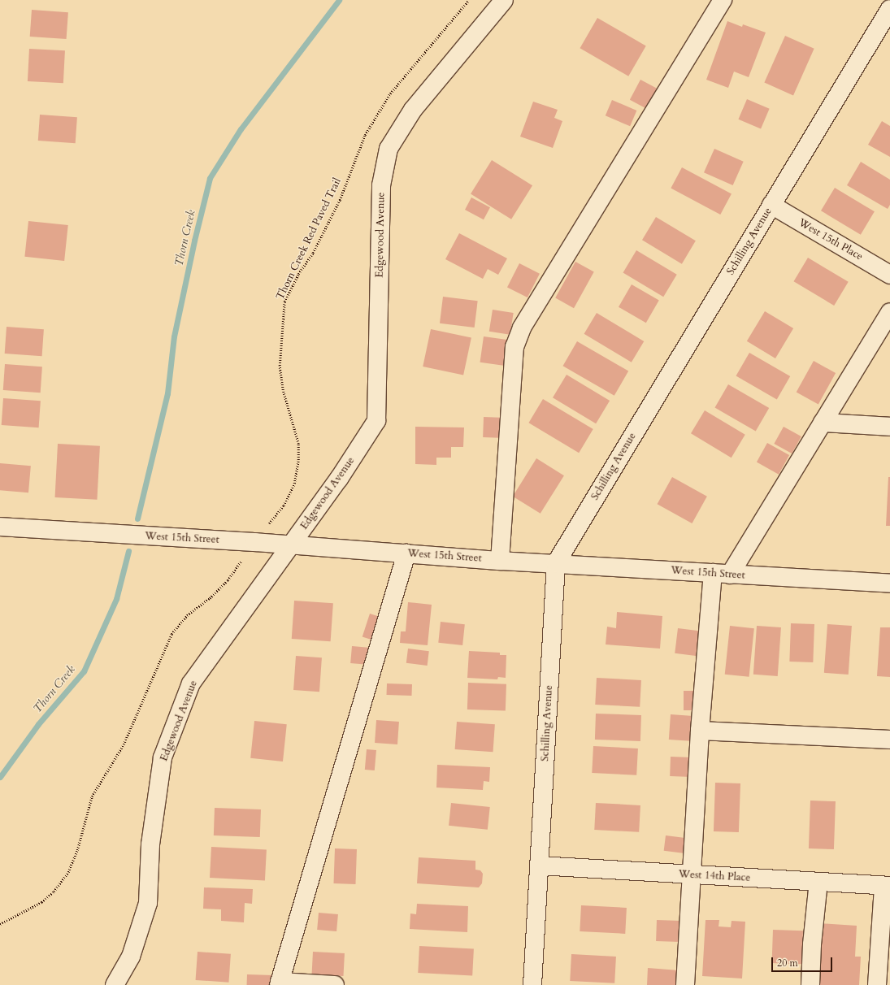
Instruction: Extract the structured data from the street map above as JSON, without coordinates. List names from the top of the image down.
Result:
{
  "streets": {
    "street": [
      "Edgewood Avenue",
      "West 15th Place",
      "Schilling Avenue",
      "West 15th Street",
      "West 14th Place"
    ],
    "path": ["Thorn Creek Red Paved Trail"]
  },
  "crossings": [
    ["Edgewood Avenue", "West 15th Street"],
    ["West 15th Place", "Schilling Avenue"],
    ["Schilling Avenue", "West 15th Street"],
    ["Schilling Avenue", "West 14th Place"]
  ],
  "water": ["Thorn Creek"],
  "scale_bar": "20 m"
}
